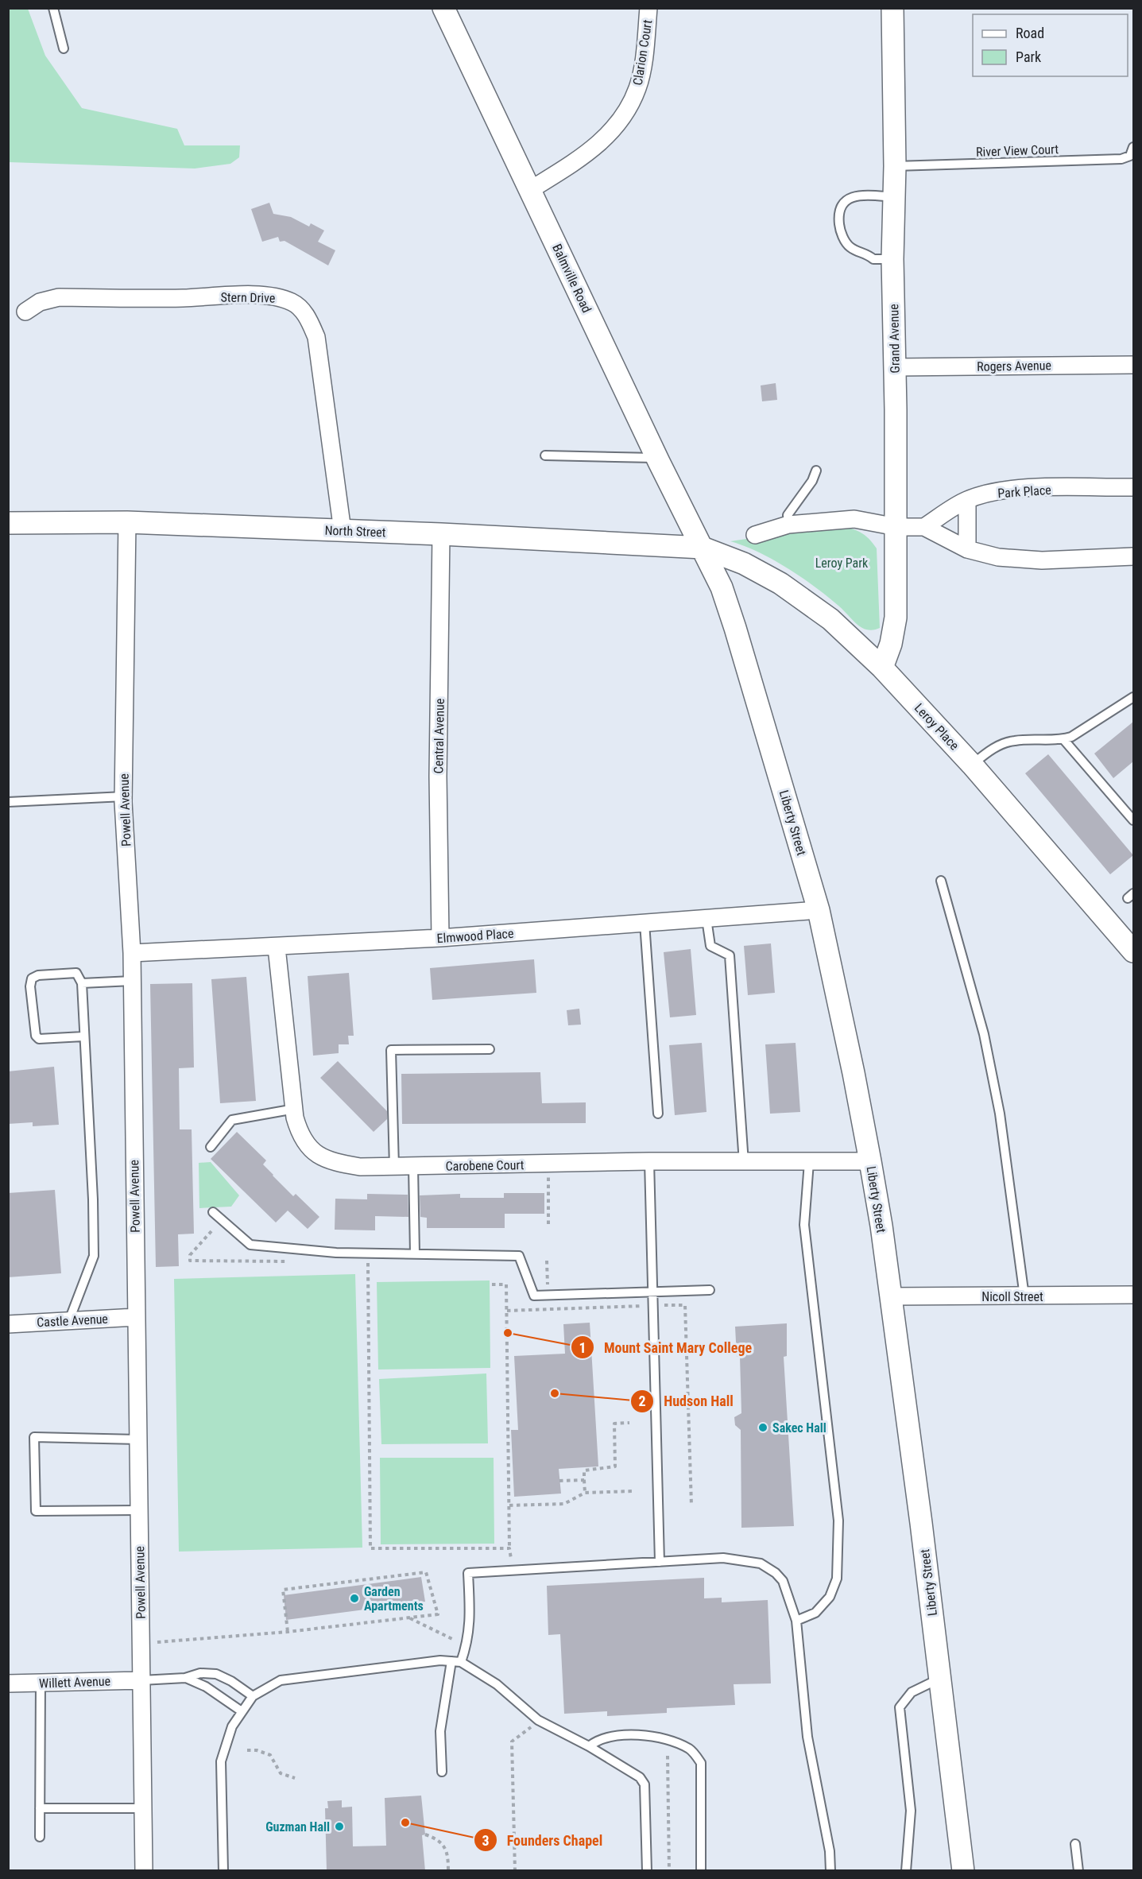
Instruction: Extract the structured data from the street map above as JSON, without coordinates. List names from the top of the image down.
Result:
{
  "streets": {
    "street": [
      "Clarion Court",
      "Balmville Road",
      "Stern Drive",
      "Grand Avenue",
      "Rogers Avenue",
      "Park Place",
      "North Street",
      "Leroy Place",
      "Central Avenue",
      "Powell Avenue",
      "Liberty Street",
      "Elmwood Place",
      "Carobene Court",
      "Nicoll Street",
      "Castle Avenue",
      "Willett Avenue"
    ],
    "lane": ["River View Court"]
  },
  "crossings": [
    ["Clarion Court", "Balmville Road"],
    ["River View Court", "Grand Avenue"],
    ["Balmville Road", "North Street"],
    ["Balmville Road", "Leroy Place"],
    ["Balmville Road", "Liberty Street"],
    ["Stern Drive", "North Street"],
    ["Grand Avenue", "Rogers Avenue"],
    ["Grand Avenue", "Leroy Place"],
    ["North Street", "Leroy Place"],
    ["North Street", "Central Avenue"],
    ["North Street", "Powell Avenue"],
    ["North Street", "Liberty Street"],
    ["Leroy Place", "Liberty Street"],
    ["Central Avenue", "Elmwood Place"],
    ["Powell Avenue", "Elmwood Place"],
    ["Powell Avenue", "Castle Avenue"],
    ["Powell Avenue", "Willett Avenue"],
    ["Liberty Street", "Elmwood Place"],
    ["Liberty Street", "Carobene Court"],
    ["Liberty Street", "Nicoll Street"],
    ["Elmwood Place", "Carobene Court"]
  ],
  "parks": ["Leroy Park"],
  "places": [
    "Mount Saint Mary College",
    "Hudson Hall",
    "Sakec Hall",
    "Garden Apartments",
    "Founders Chapel",
    "Guzman Hall"
  ],
  "legend": ["Road", "Park"]
}
